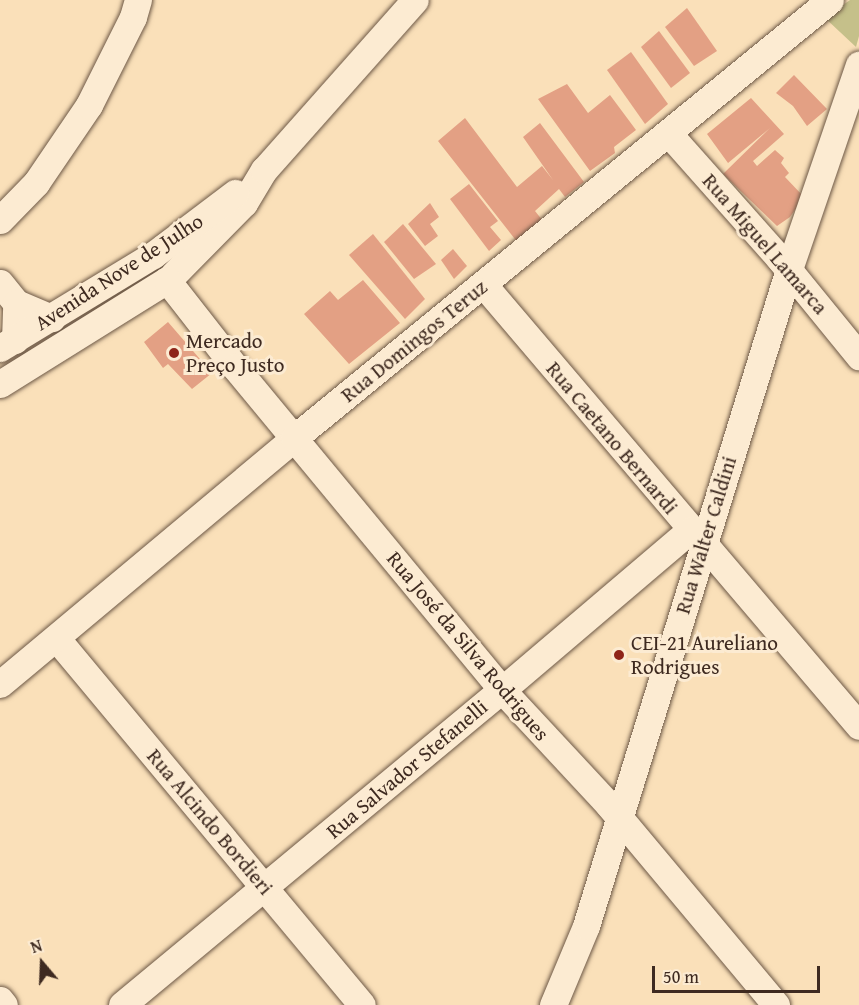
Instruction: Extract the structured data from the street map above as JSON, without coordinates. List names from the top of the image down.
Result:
{
  "streets": {
    "street": [
      "Rua Miguel Lamarca",
      "Avenida Nove de Julho",
      "Rua Domingos Teruz",
      "Rua Caetano Bernardi",
      "Rua Walter Caldini",
      "Rua José da Silva Rodrigues",
      "Rua Salvador Stefanelli",
      "Rua Alcindo Bordieri"
    ]
  },
  "crossings": [
    ["Rua Miguel Lamarca", "Rua Domingos Teruz"],
    ["Rua Miguel Lamarca", "Rua Walter Caldini"],
    ["Avenida Nove de Julho", "Rua José da Silva Rodrigues"],
    ["Rua Domingos Teruz", "Rua Caetano Bernardi"],
    ["Rua Domingos Teruz", "Rua José da Silva Rodrigues"],
    ["Rua Domingos Teruz", "Rua Alcindo Bordieri"],
    ["Rua Caetano Bernardi", "Rua Walter Caldini"],
    ["Rua Caetano Bernardi", "Rua Salvador Stefanelli"],
    ["Rua Walter Caldini", "Rua José da Silva Rodrigues"],
    ["Rua Walter Caldini", "Rua Salvador Stefanelli"],
    ["Rua José da Silva Rodrigues", "Rua Salvador Stefanelli"],
    ["Rua Salvador Stefanelli", "Rua Alcindo Bordieri"]
  ],
  "places": ["Mercado Preço Justo", "CEI-21 Aureliano Rodrigues"],
  "scale_bar": "50 m",
  "north": "top"
}
